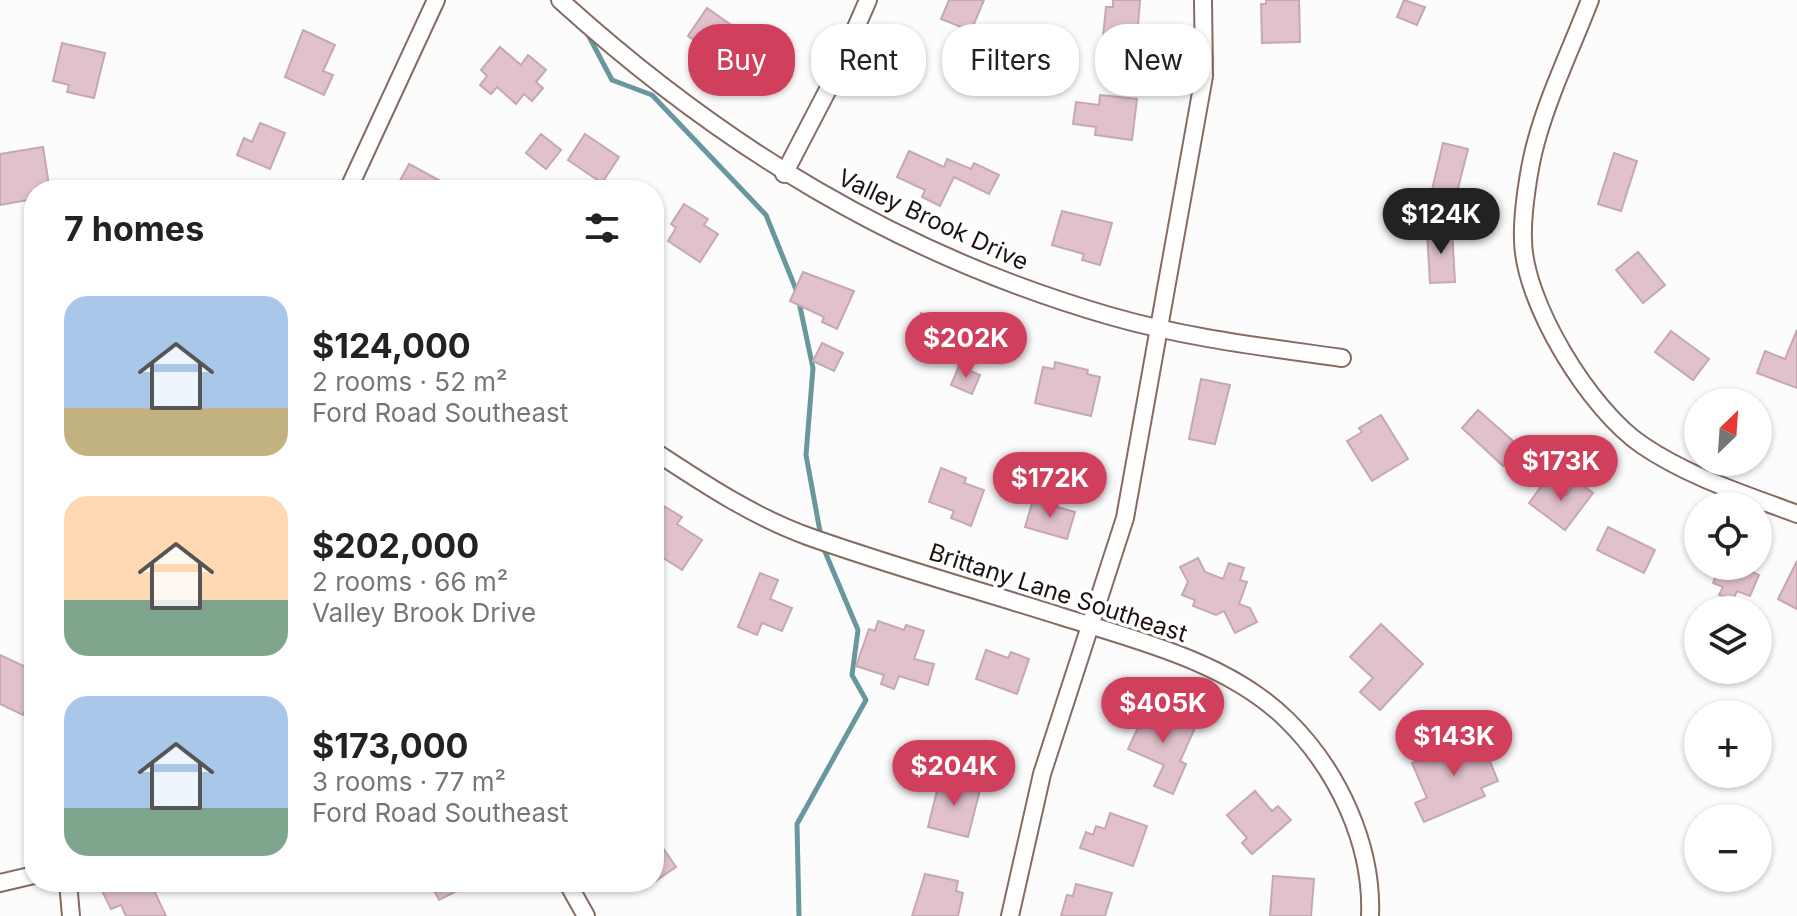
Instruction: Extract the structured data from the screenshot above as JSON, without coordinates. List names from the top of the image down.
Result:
{
  "streets": {
    "street": ["Valley Brook Drive", "Brittany Lane Southeast"]
  },
  "north": "top right",
  "page": {
    "chip": [
      "Buy",
      "Rent",
      "Filters",
      "New"
    ],
    "heading": "7 homes",
    "price": [
      "$124K",
      "$202K",
      "$173K",
      "$172K",
      "$405K",
      "$143K",
      "$204K"
    ],
    "list": [
      {
        "name": "$124,000",
        "note": "2 rooms · 52 m² · Ford Road Southeast"
      },
      {
        "name": "$202,000",
        "note": "2 rooms · 66 m² · Valley Brook Drive"
      },
      {
        "name": "$173,000",
        "note": "3 rooms · 77 m² · Ford Road Southeast"
      }
    ],
    "map_buttons": ["+", "−"]
  }
}
